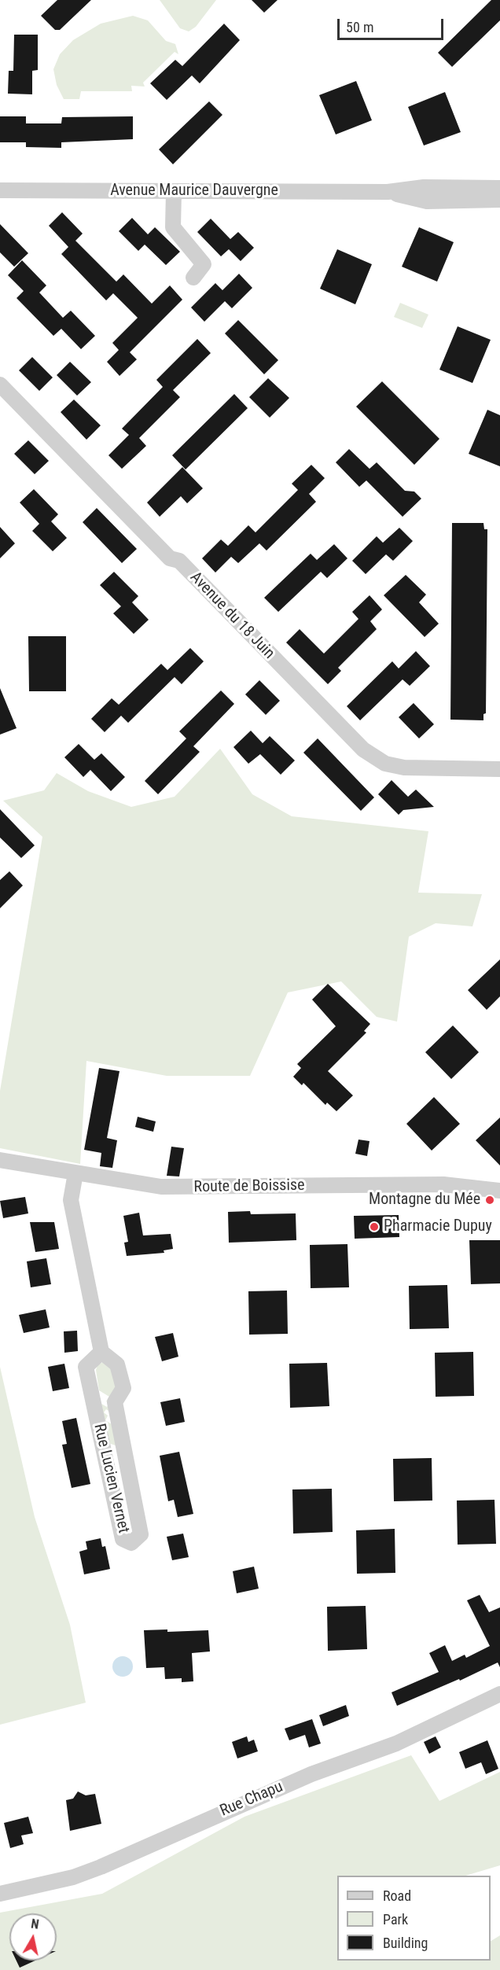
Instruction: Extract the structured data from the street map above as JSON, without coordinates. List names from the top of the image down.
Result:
{
  "streets": {
    "street": [
      "Avenue Maurice Dauvergne",
      "Avenue du 18 Juin",
      "Route de Boissise",
      "Rue Lucien Vernet",
      "Rue Chapu"
    ]
  },
  "places": ["Montagne du Mée", "Pharmacie Dupuy"],
  "legend": ["Road", "Park", "Building"],
  "scale_bar": "50 m",
  "north": "top"
}
